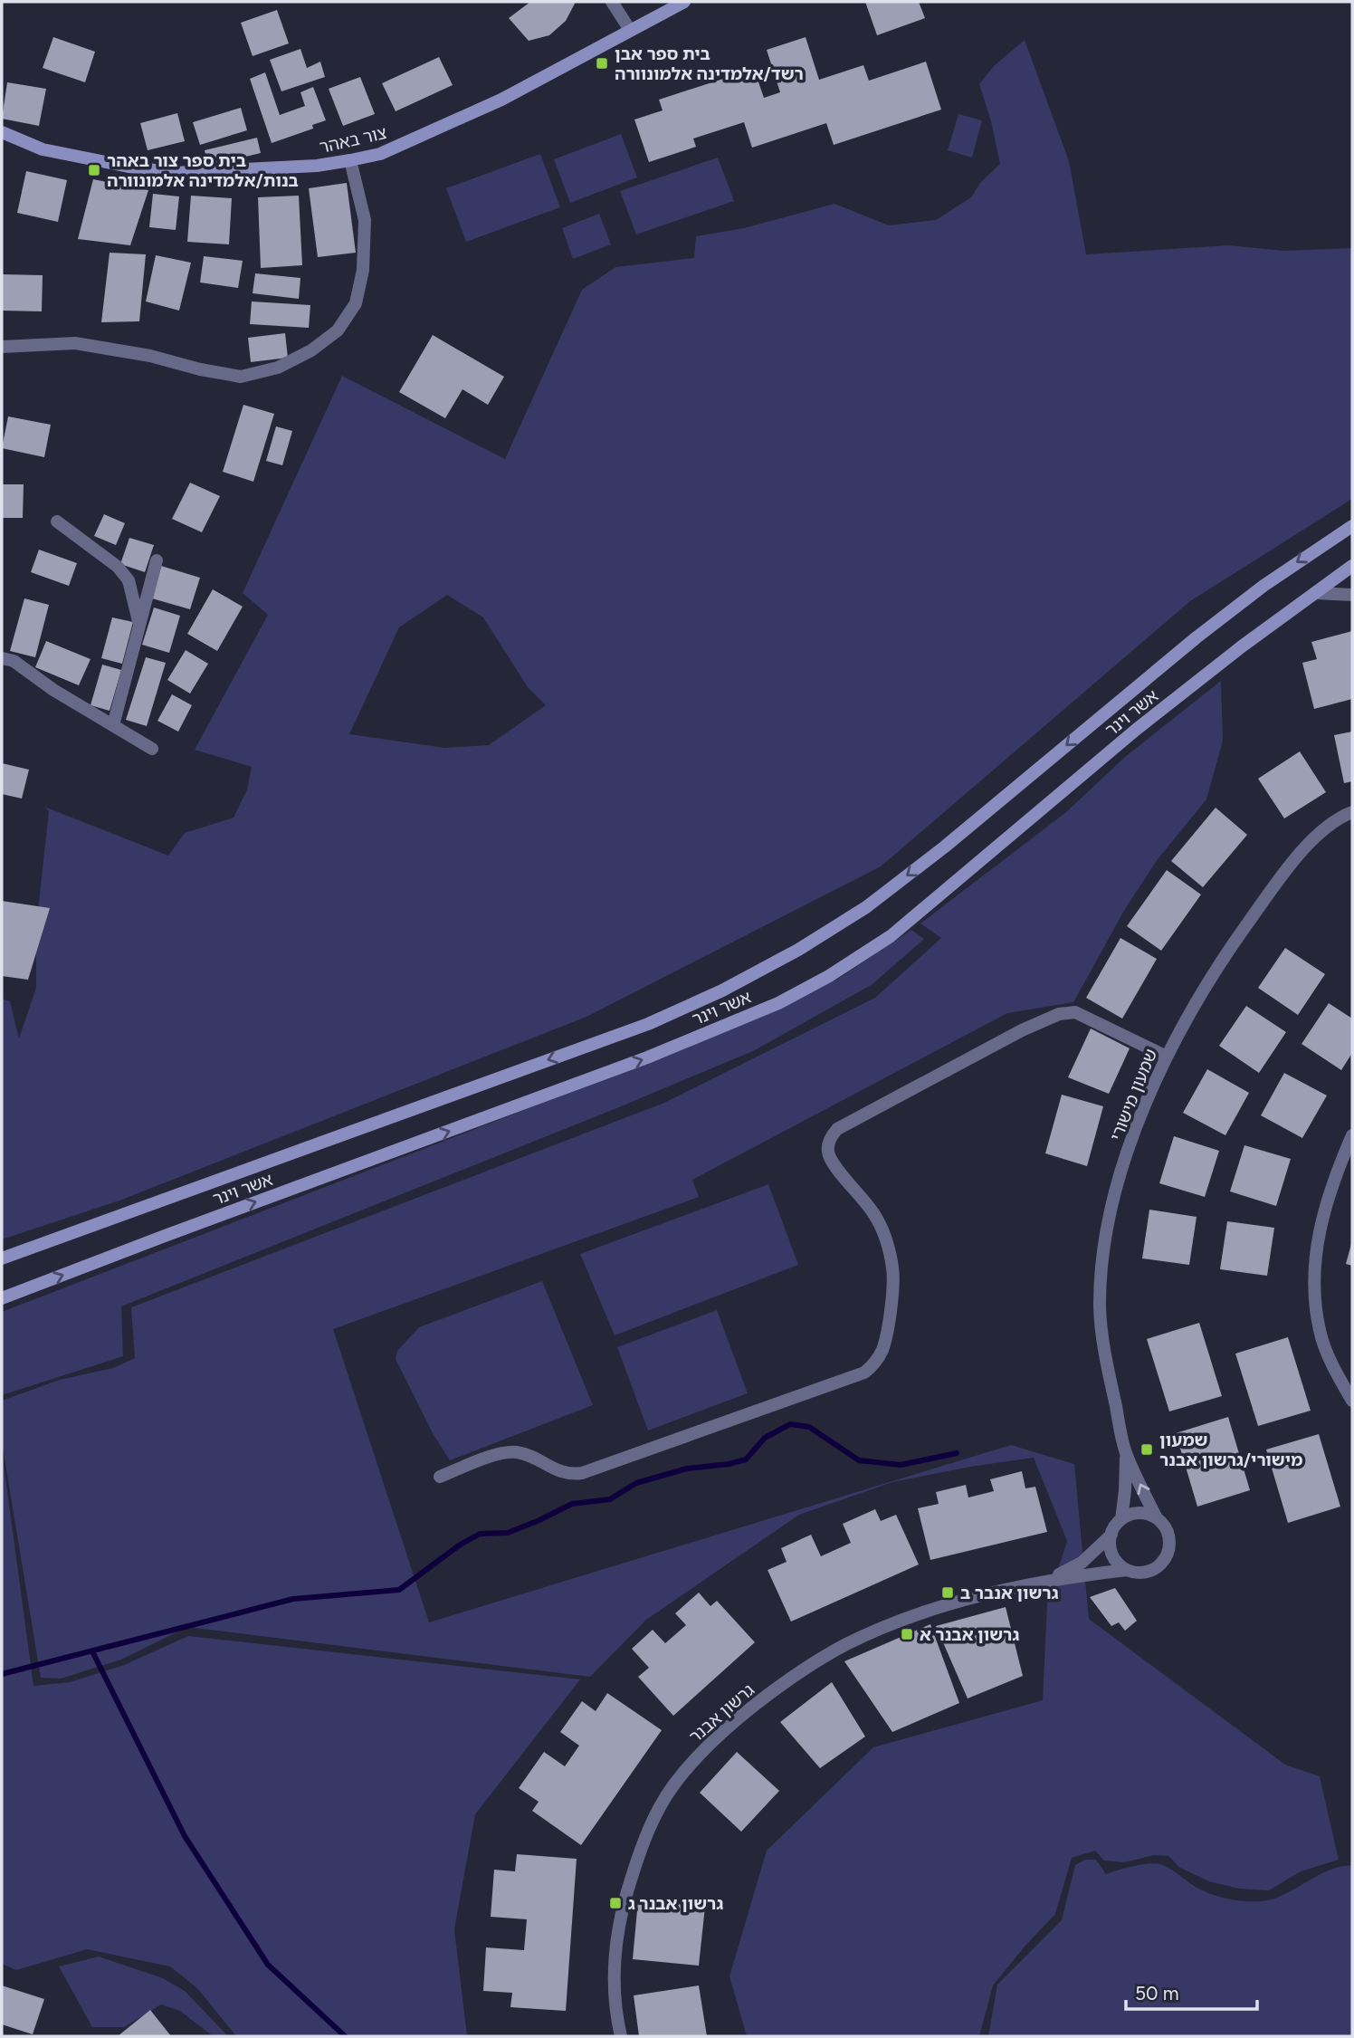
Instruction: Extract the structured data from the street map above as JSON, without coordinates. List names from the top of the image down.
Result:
{
  "streets": {
    "main road": ["צור באהר", "אשר וינר"],
    "street": ["שמעון מישורי", "גרשון אבנר"]
  },
  "crossings": [
    ["שמעון מישורי", "גרשון אבנר"]
  ],
  "places": {
    "transit": [
      "בית ספר אבן רשד/אלמדינה אלמונוורה",
      "בית ספר צור באהר בנות/אלמדינה אלמונוורה",
      "שמעון מישורי/גרשון אבנר",
      "גרשון אנבר ב",
      "גרשון אבנר א",
      "גרשון אבנר ג"
    ]
  },
  "scale_bar": "50 m"
}
